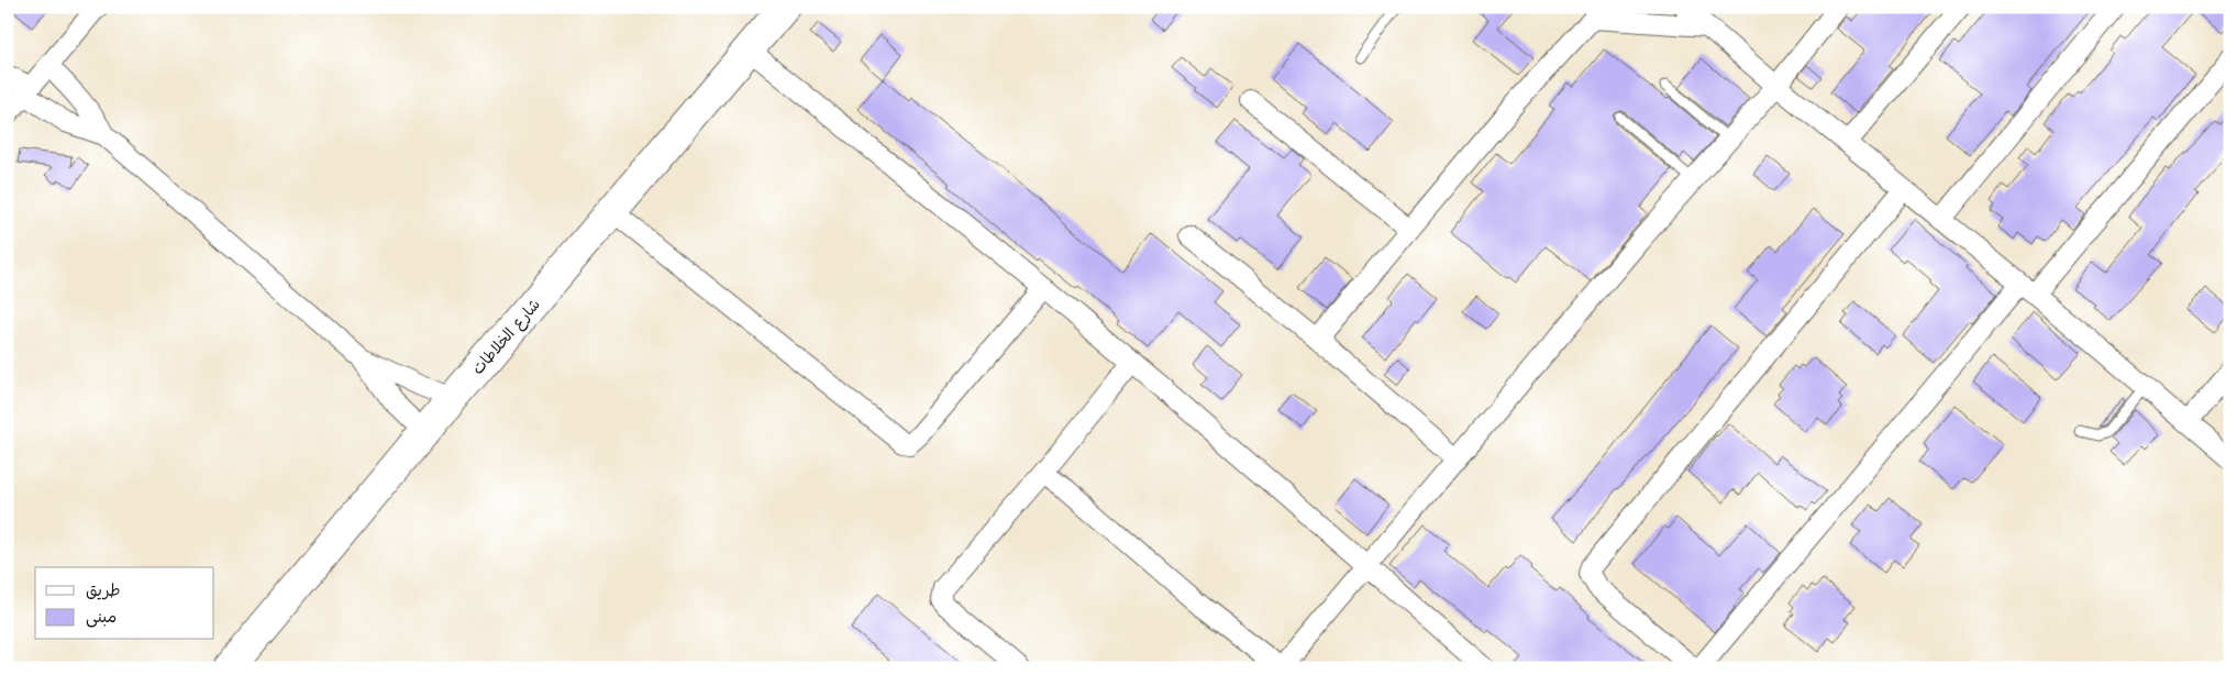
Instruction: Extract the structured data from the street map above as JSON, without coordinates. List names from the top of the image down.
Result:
{
  "streets": {
    "main road": ["شارع الخلاطات"]
  },
  "legend": ["طريق", "مبنى"]
}
